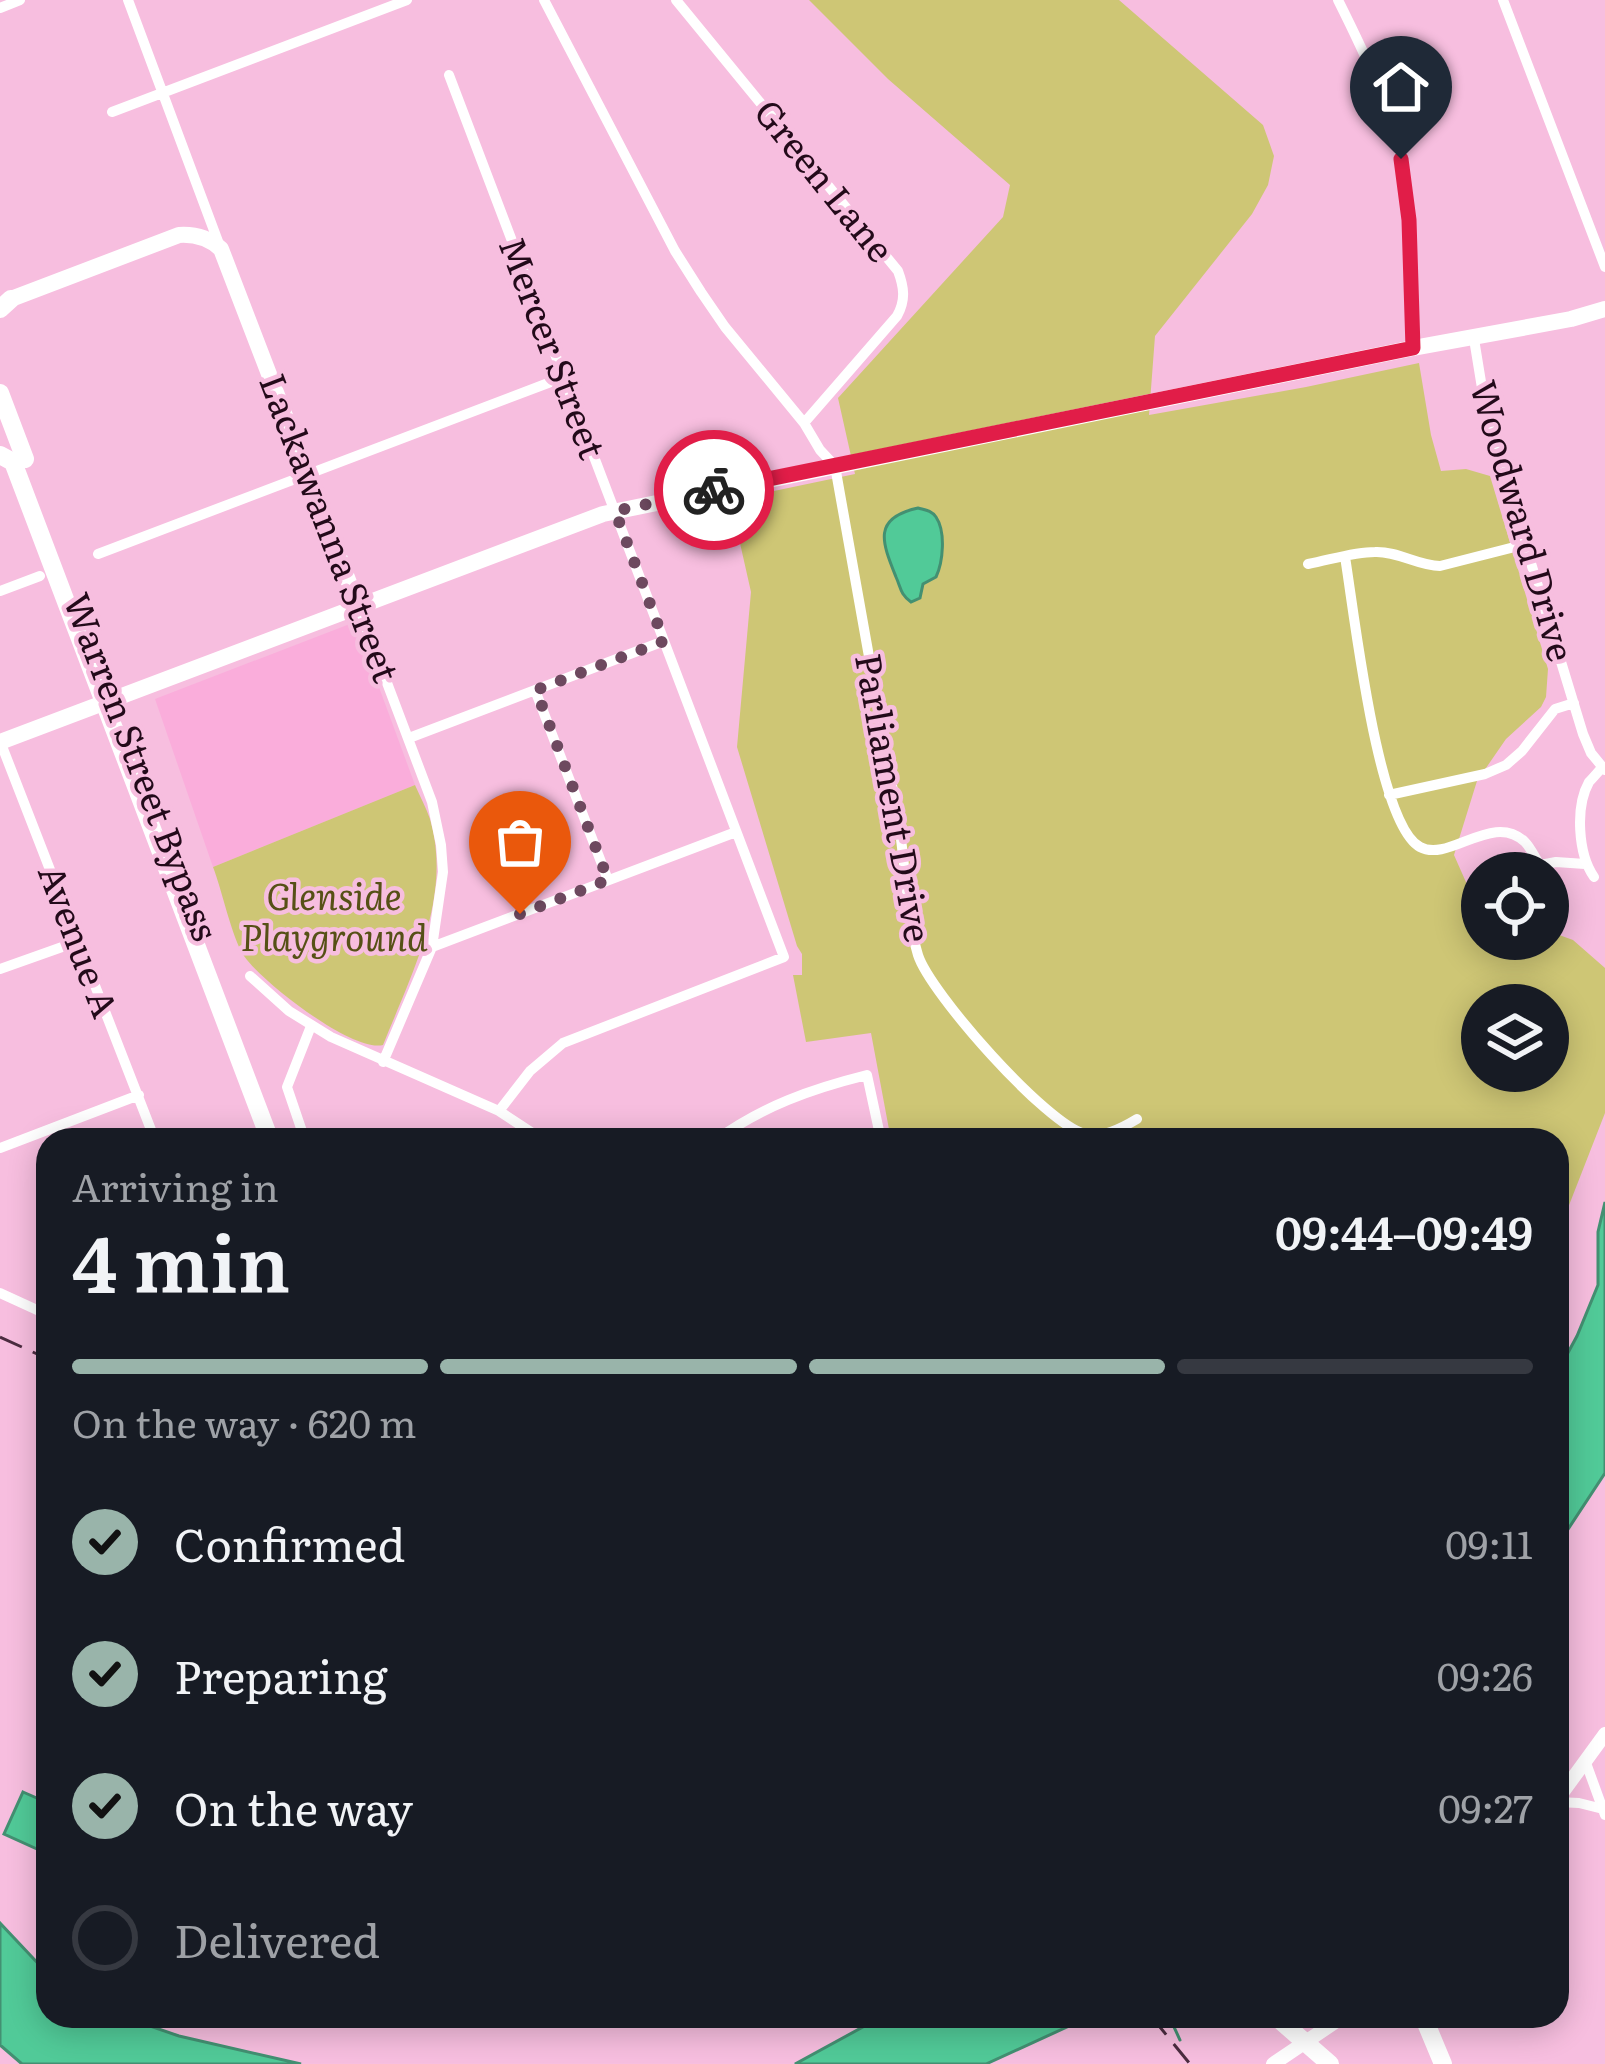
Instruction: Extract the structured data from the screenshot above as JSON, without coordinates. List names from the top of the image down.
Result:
{
  "streets": {
    "highway": ["Warren Street Bypass"],
    "main road": ["Lackawanna Street"],
    "street": [
      "Green Lane",
      "Mercer Street",
      "Woodward Drive",
      "Parliament Drive",
      "Avenue A"
    ]
  },
  "crossings": [
    ["Green Lane", "Parliament Drive"]
  ],
  "parks": ["Glenside Playground"],
  "page": {
    "heading": ["4 min", "Arriving in", "09:44–09:49"],
    "bar": "On the way · 620 m",
    "list": [
      ["Confirmed", "09:11"],
      ["Preparing", "09:26"],
      ["On the way", "09:27"],
      "Delivered"
    ]
  }
}
